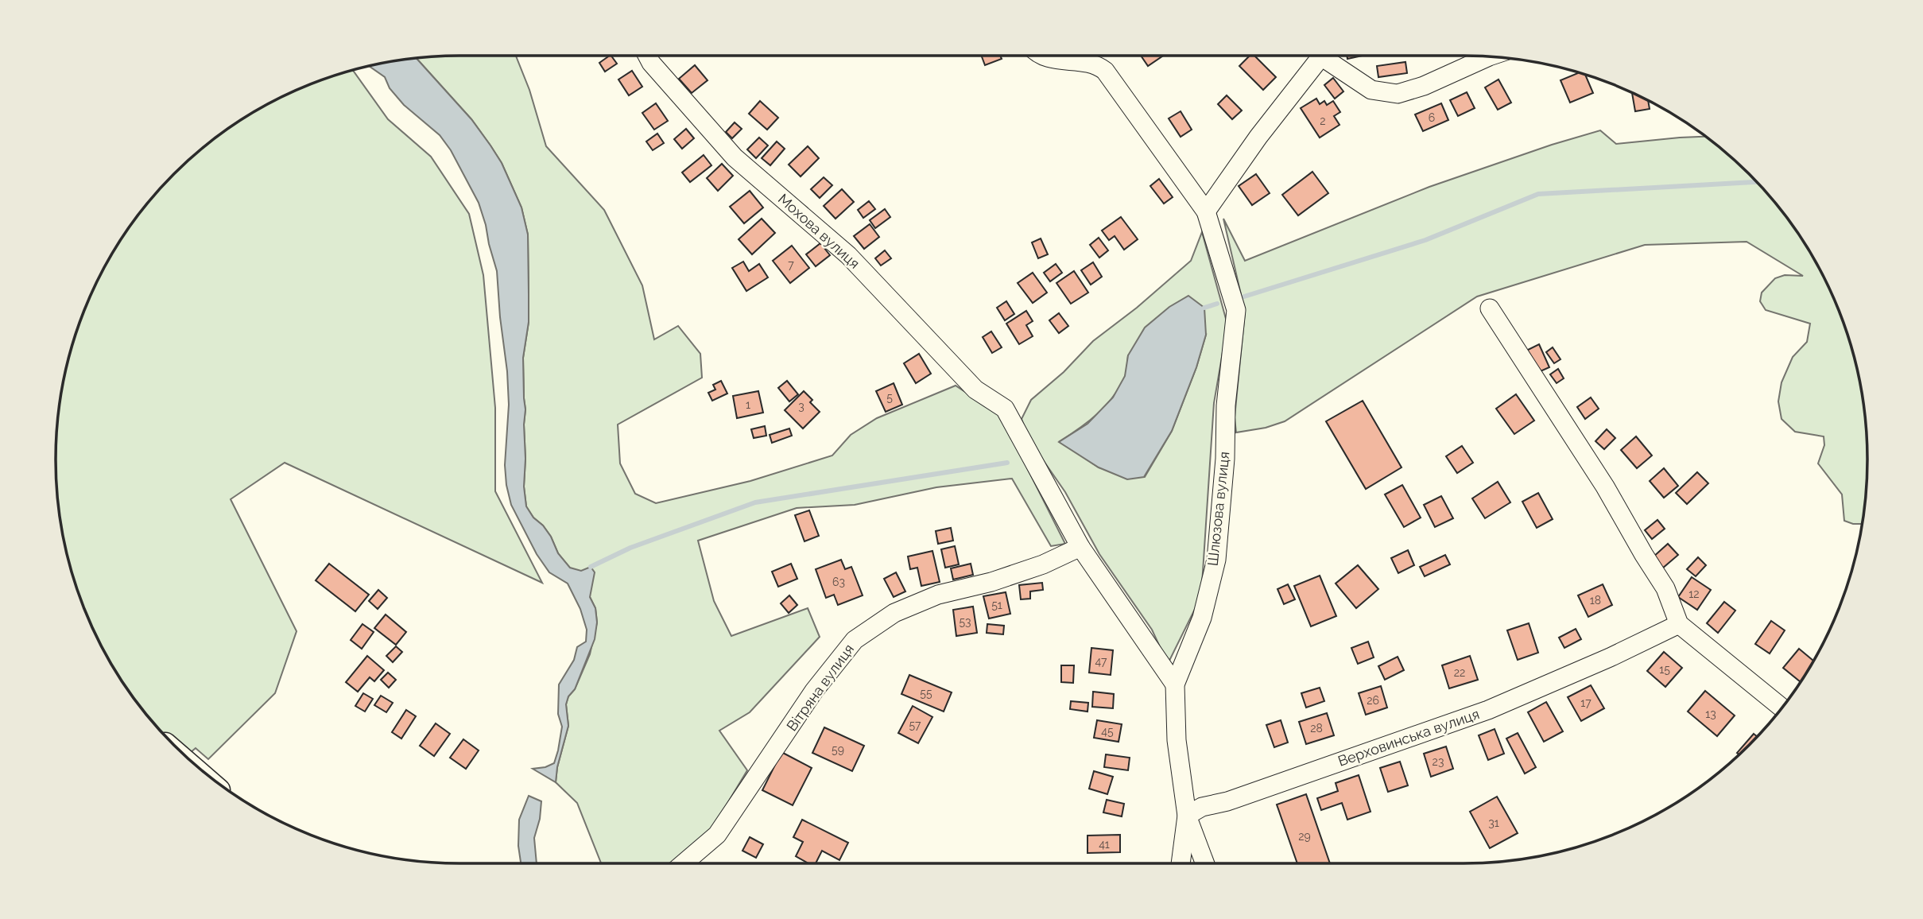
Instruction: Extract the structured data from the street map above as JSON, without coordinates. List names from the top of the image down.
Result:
{
  "streets": {
    "street": [
      "Мохова вулиця",
      "Шлюзова вулиця",
      "Вітряна вулиця",
      "Верховинська вулиця"
    ]
  },
  "crossings": [
    ["Мохова вулиця", "Вітряна вулиця"],
    ["Шлюзова вулиця", "Верховинська вулиця"]
  ],
  "house_numbers": [
    "6",
    "2",
    "7",
    "5",
    "1",
    "3",
    "63",
    "12",
    "18",
    "51",
    "53",
    "47",
    "15",
    "22",
    "55",
    "26",
    "17",
    "13",
    "57",
    "28",
    "45",
    "59",
    "23",
    "31",
    "29",
    "41"
  ]
}
